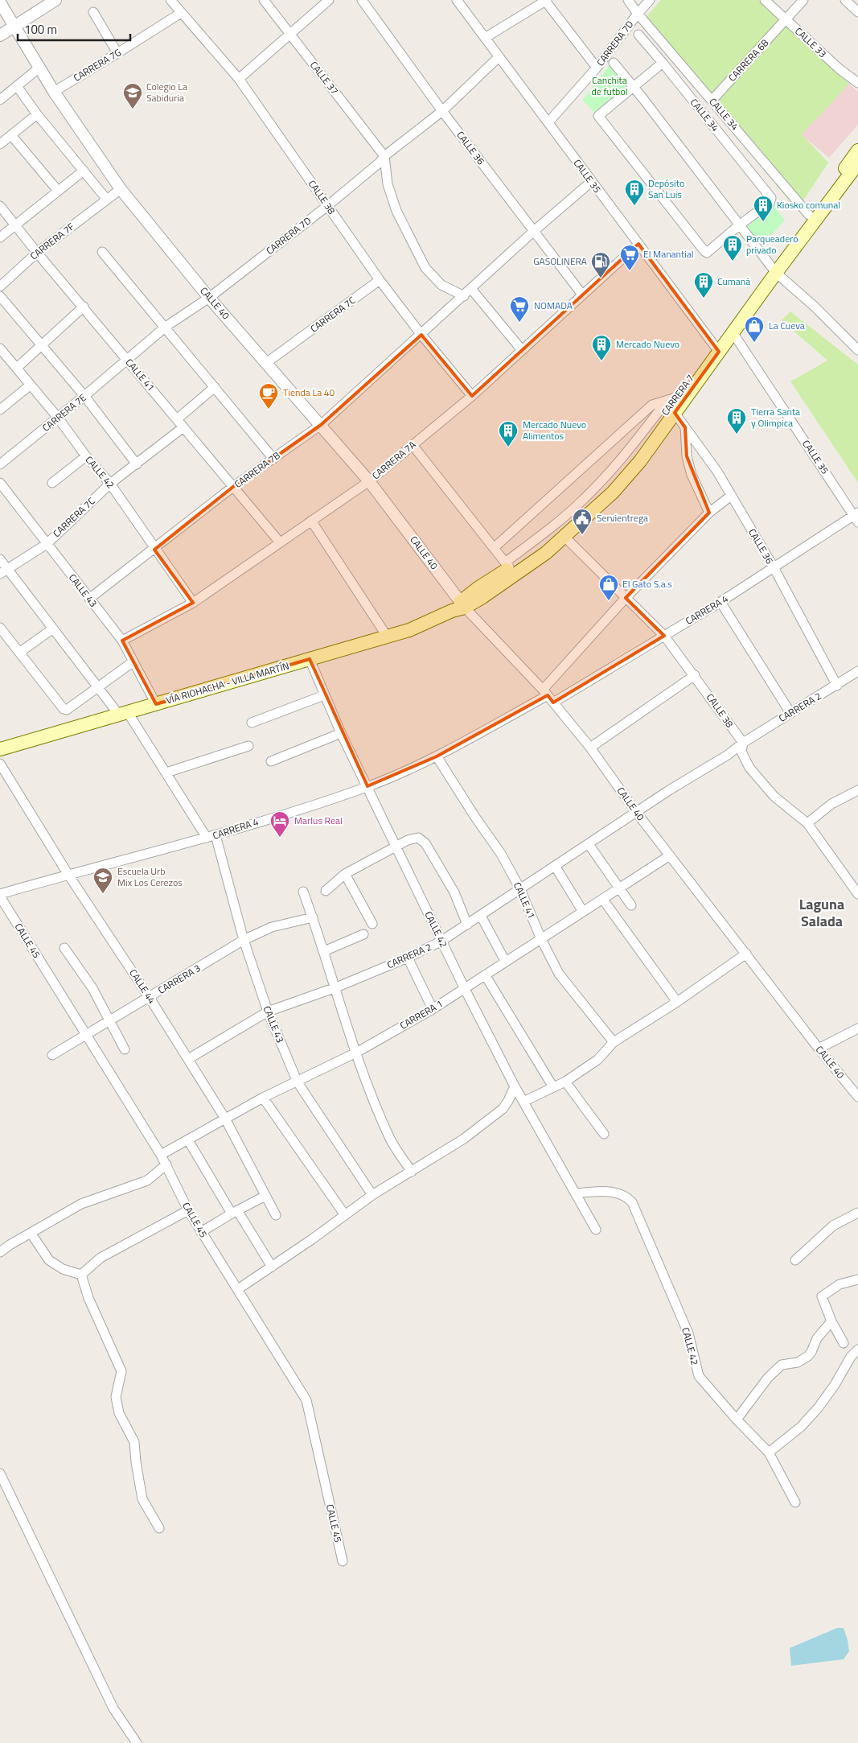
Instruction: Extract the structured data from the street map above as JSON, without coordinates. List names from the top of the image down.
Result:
{
  "streets": {
    "main road": ["CARRERA 7", "VÍA RIOHACHA - VILLA MARTÍN"],
    "street": [
      "CALLE 33",
      "CARRERA 7D",
      "CARRERA 6B",
      "CARRERA 7G",
      "CALLE 37",
      "CALLE 34",
      "CALLE 36",
      "CALLE 35",
      "CALLE 38",
      "CARRERA 7F",
      "CALLE 40",
      "CARRERA 7C",
      "CALLE 41",
      "CARRERA 7E",
      "CARRERA 7A",
      "CARRERA 7B",
      "CALLE 42",
      "CALLE 43",
      "CARRERA 4",
      "CARRERA 2",
      "CALLE 45",
      "CARRERA 3",
      "CALLE 44",
      "CARRERA 1"
    ]
  },
  "crossings": [
    ["CALLE 33", "CARRERA 6B"],
    ["CARRERA 7D", "CALLE 37"],
    ["CARRERA 7D", "CALLE 34"],
    ["CARRERA 7D", "CALLE 36"],
    ["CARRERA 7D", "CALLE 35"],
    ["CARRERA 7D", "CALLE 38"],
    ["CARRERA 7D", "CALLE 40"],
    ["CARRERA 7D", "CALLE 41"],
    ["CARRERA 7D", "CARRERA 7E"],
    ["CARRERA 6B", "CALLE 34"],
    ["CARRERA 7G", "CALLE 38"],
    ["CARRERA 7G", "CALLE 40"],
    ["CALLE 34", "CARRERA 7"],
    ["CALLE 36", "CARRERA 7"],
    ["CALLE 36", "CARRERA 7A"],
    ["CALLE 36", "CARRERA 7B"],
    ["CALLE 36", "CARRERA 4"],
    ["CALLE 36", "CARRERA 2"],
    ["CALLE 35", "CARRERA 7"],
    ["CALLE 35", "CARRERA 7A"],
    ["CALLE 35", "CARRERA 7B"],
    ["CALLE 35", "CARRERA 4"],
    ["CALLE 38", "CARRERA 7C"],
    ["CALLE 38", "CARRERA 7"],
    ["CALLE 38", "CARRERA 7A"],
    ["CALLE 38", "CARRERA 7B"],
    ["CALLE 38", "CARRERA 4"],
    ["CALLE 38", "CARRERA 2"],
    ["CARRERA 7F", "CALLE 40"],
    ["CARRERA 7F", "CALLE 41"],
    ["CALLE 40", "CARRERA 7C"],
    ["CALLE 40", "CARRERA 7"],
    ["CALLE 40", "CARRERA 7A"],
    ["CALLE 40", "CARRERA 7B"],
    ["CALLE 40", "CARRERA 4"],
    ["CALLE 40", "VÍA RIOHACHA - VILLA MARTÍN"],
    ["CALLE 40", "CARRERA 2"],
    ["CALLE 40", "CARRERA 1"],
    ["CARRERA 7C", "CALLE 41"],
    ["CARRERA 7C", "CALLE 42"],
    ["CARRERA 7C", "CALLE 43"],
    ["CALLE 41", "CARRERA 7E"],
    ["CALLE 41", "CARRERA 7A"],
    ["CALLE 41", "CARRERA 7B"],
    ["CALLE 41", "CARRERA 4"],
    ["CALLE 41", "CARRERA 2"],
    ["CALLE 41", "CARRERA 1"],
    ["CARRERA 7", "VÍA RIOHACHA - VILLA MARTÍN"],
    ["CARRERA 7E", "CALLE 42"],
    ["CARRERA 7A", "CALLE 42"],
    ["CARRERA 7A", "CALLE 43"],
    ["CARRERA 7B", "CALLE 42"],
    ["CARRERA 7B", "CALLE 43"],
    ["CALLE 42", "CARRERA 4"],
    ["CALLE 42", "VÍA RIOHACHA - VILLA MARTÍN"],
    ["CALLE 42", "CARRERA 2"],
    ["CALLE 42", "CARRERA 1"],
    ["CALLE 43", "CARRERA 4"],
    ["CALLE 43", "VÍA RIOHACHA - VILLA MARTÍN"],
    ["CALLE 43", "CARRERA 2"],
    ["CALLE 43", "CARRERA 3"],
    ["CALLE 43", "CARRERA 1"],
    ["CARRERA 4", "CALLE 45"],
    ["CARRERA 4", "CALLE 44"],
    ["CARRERA 2", "CALLE 44"],
    ["CALLE 45", "CARRERA 3"],
    ["CALLE 45", "CARRERA 1"],
    ["CARRERA 3", "CALLE 44"],
    ["CALLE 44", "CARRERA 1"]
  ],
  "districts": ["Laguna Salada"],
  "parks": ["Canchita de futbol"],
  "places": {
    "school or university": ["Colegio La Sabiduria", "Escuela Urb Mix Los Cerezos"],
    "building": [
      "Depósito San Luis",
      "Kiosko comunal",
      "Parqueadero privado",
      "Cumaná",
      "Mercado Nuevo",
      "Tierra Santa y Olimpica",
      "Mercado Nuevo Alimentos"
    ],
    "supermarket": ["El Manantial", "NOMADA"],
    "fuel station": ["GASOLINERA"],
    "shop": ["La Cueva", "El Gato S.a.s"],
    "cafe": ["Tienda La 40"],
    "public building": ["Servientrega"],
    "hotel": ["Marlus Real"]
  },
  "scale_bar": "100 m"
}
